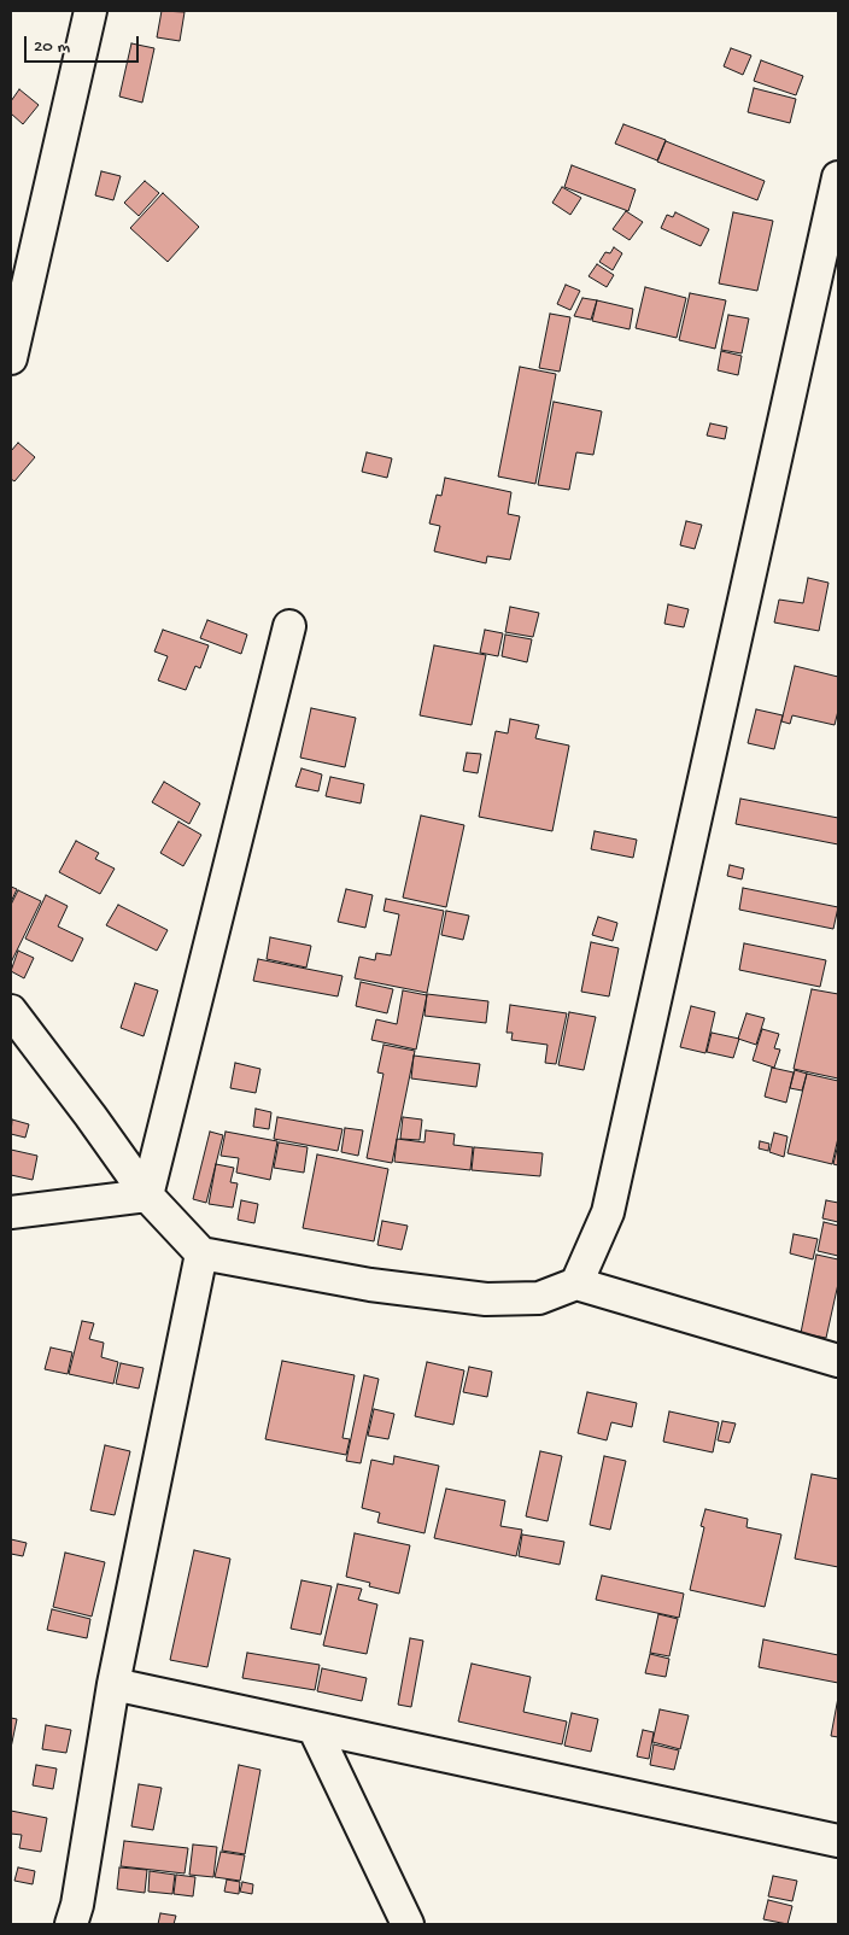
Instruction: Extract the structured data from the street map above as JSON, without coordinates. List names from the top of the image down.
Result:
{
  "scale_bar": "20 m"
}
